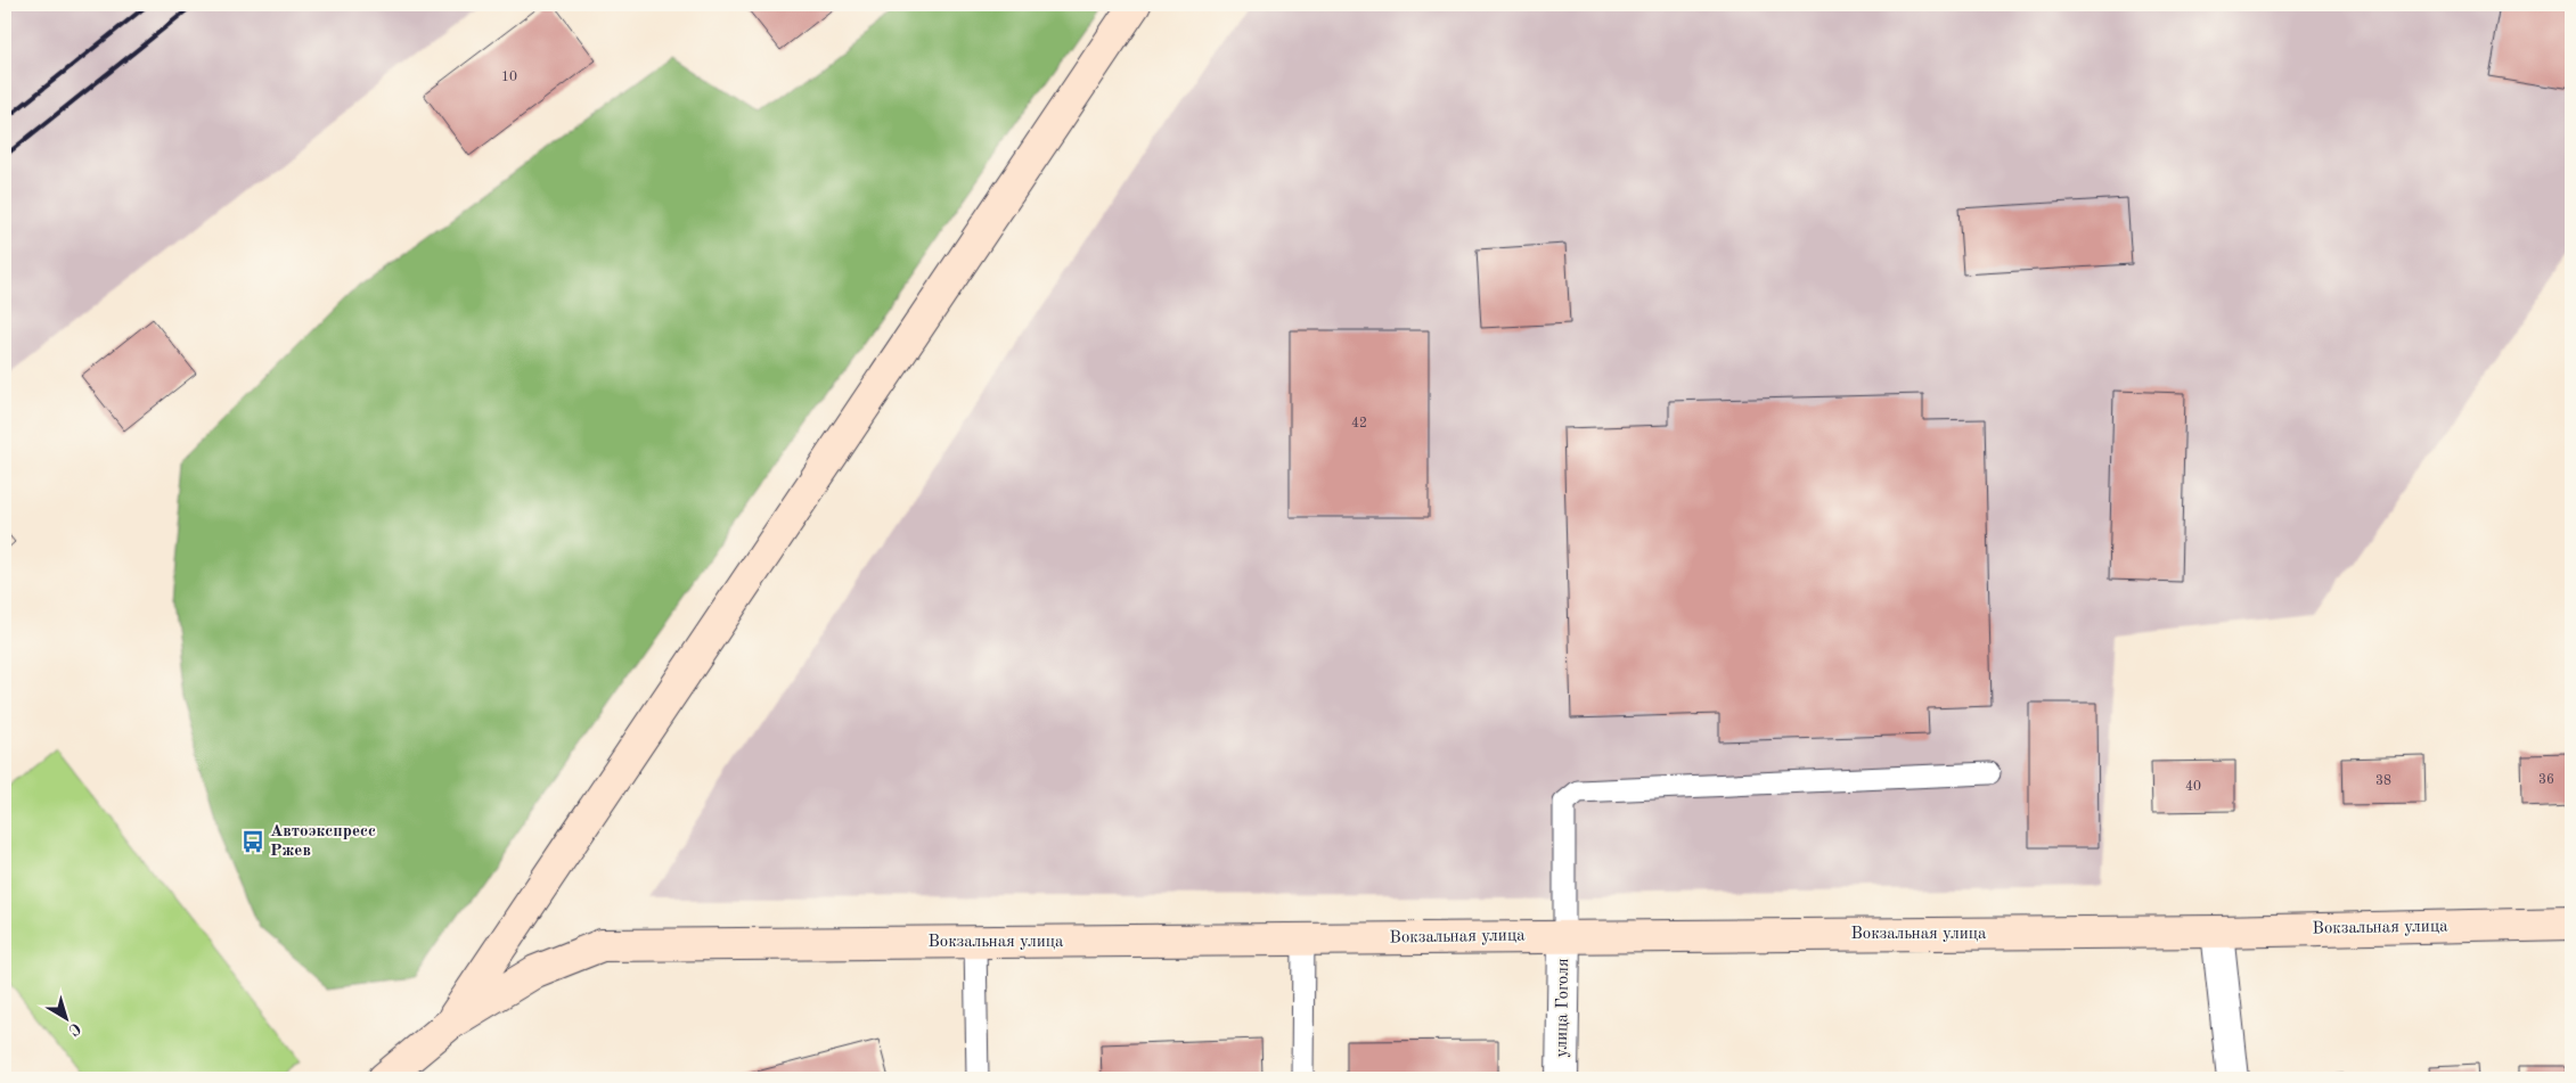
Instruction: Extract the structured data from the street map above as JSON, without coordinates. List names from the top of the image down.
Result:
{
  "streets": {
    "street": ["Вокзальная улица", "улица Гоголя"]
  },
  "crossings": [
    ["Вокзальная улица", "улица Гоголя"]
  ],
  "places": {
    "bus stop": ["Автоэкспресс Ржев"]
  },
  "house_numbers": [
    "10",
    "42",
    "36",
    "38",
    "40"
  ],
  "north": "bottom right"
}
